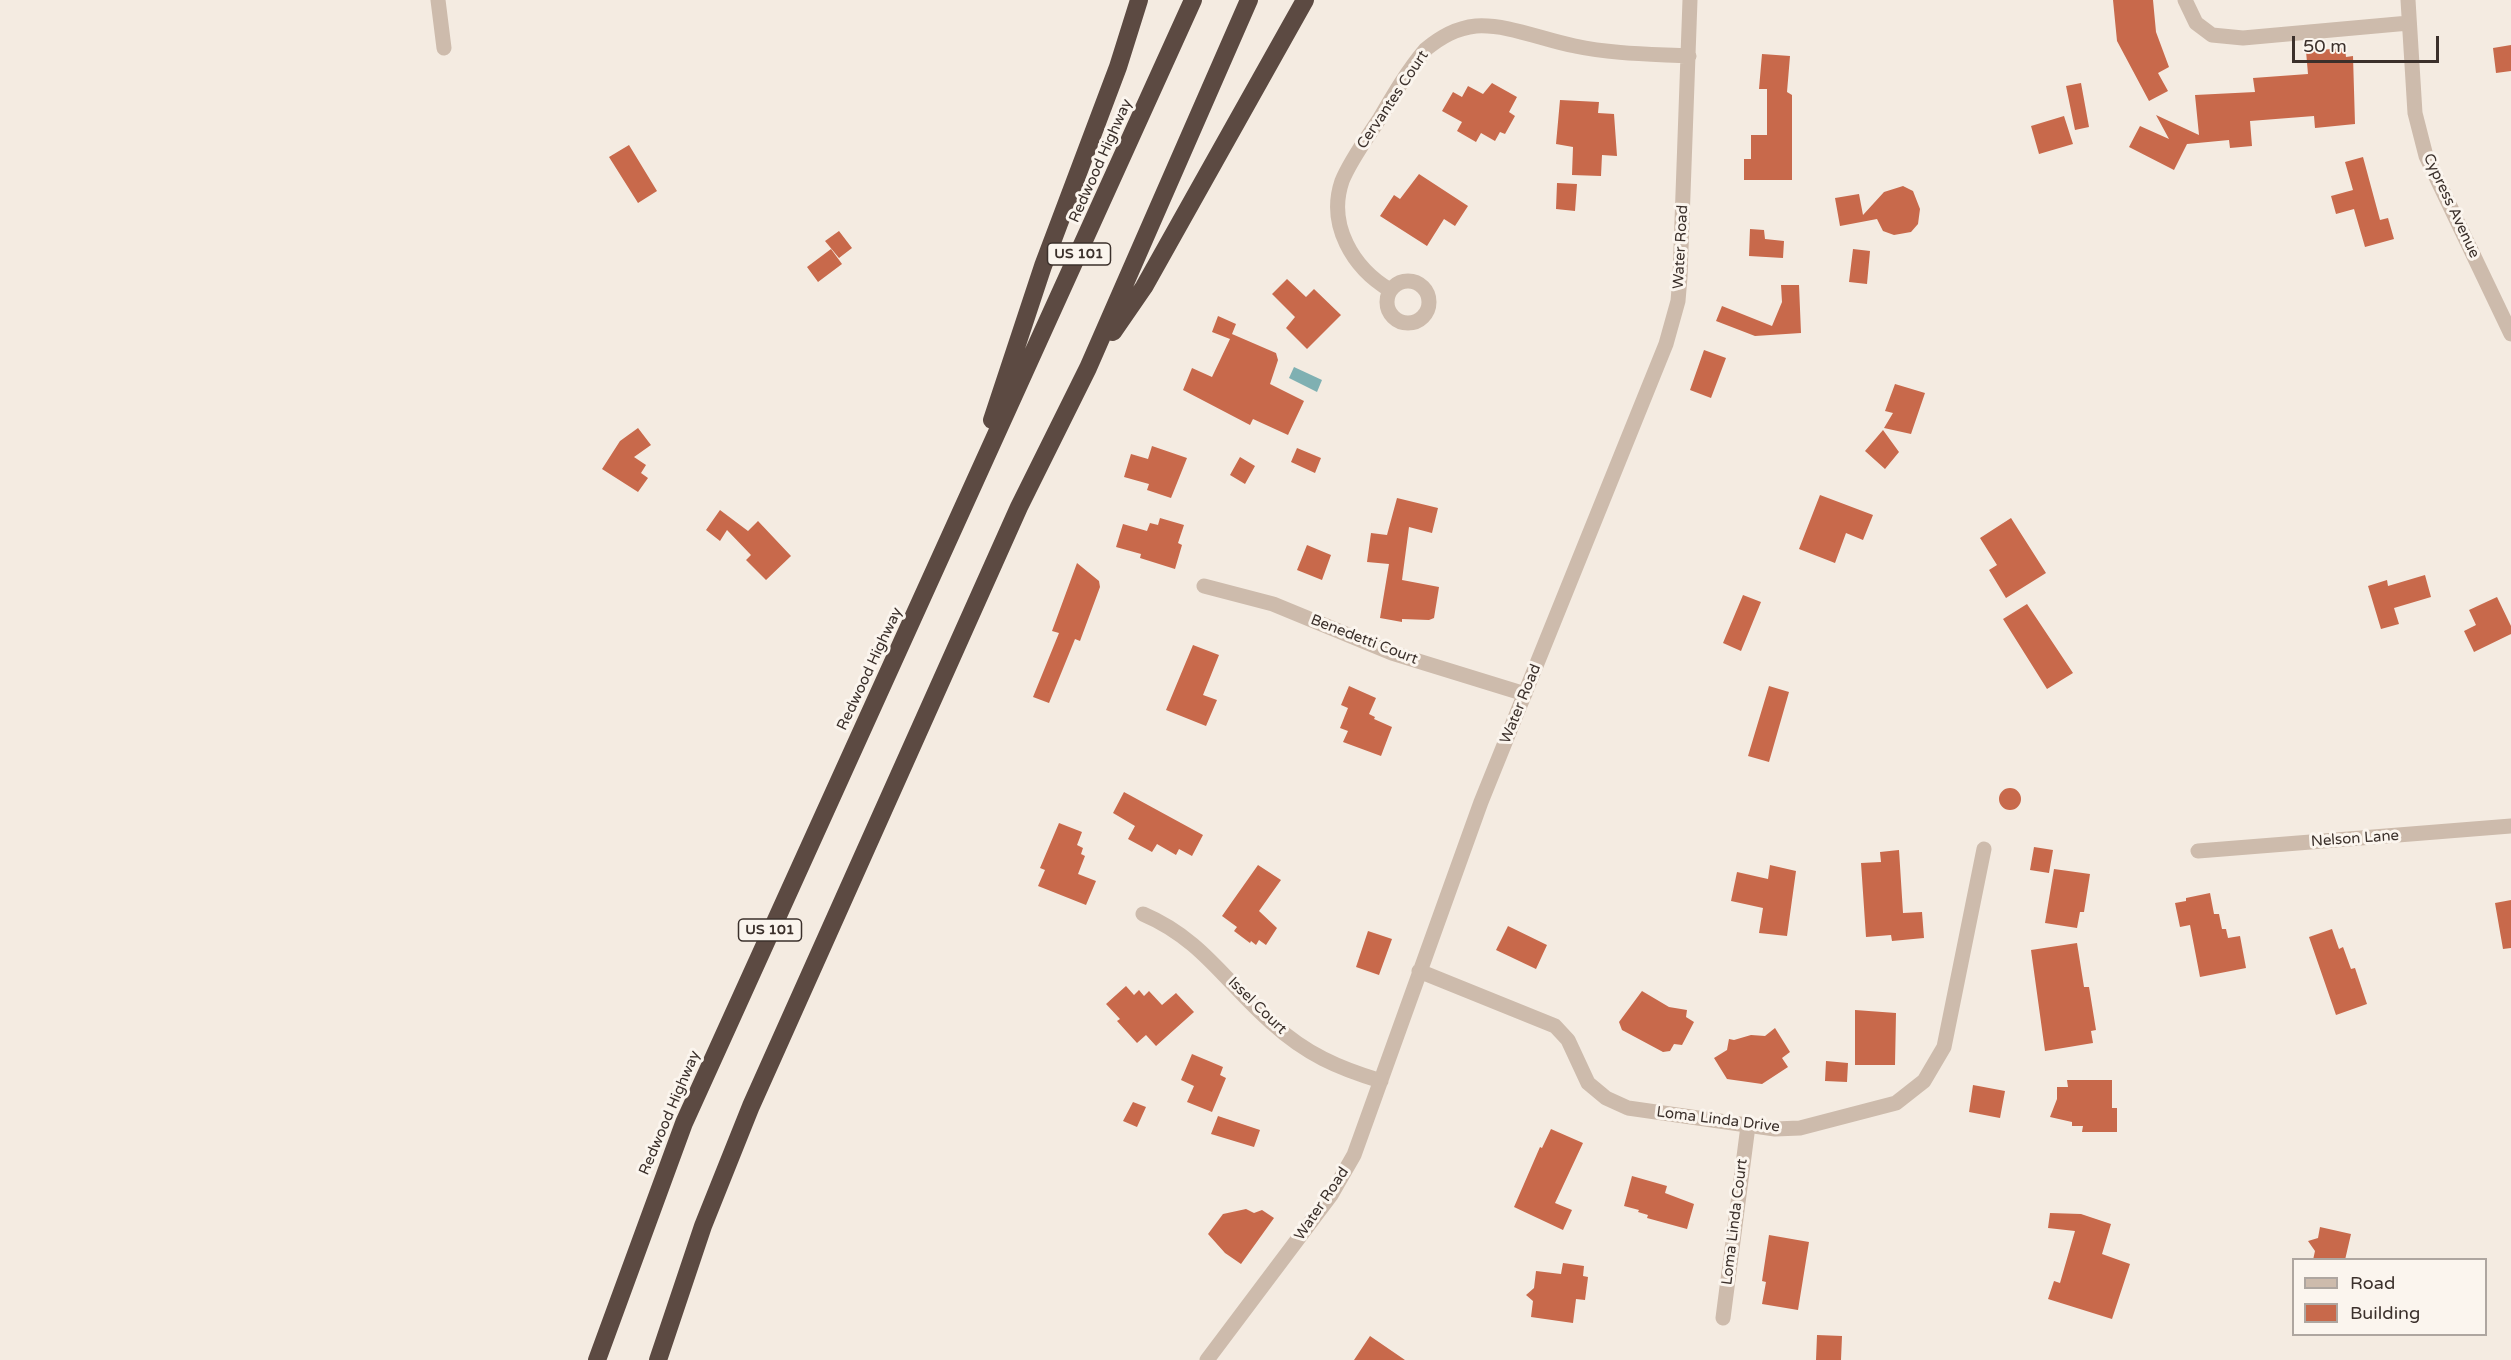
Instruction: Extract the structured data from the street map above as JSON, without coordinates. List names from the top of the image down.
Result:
{
  "streets": {
    "highway": ["Redwood Highway", "US 101"],
    "street": [
      "Cervantes Court",
      "Cypress Avenue",
      "Water Road",
      "Benedetti Court",
      "Nelson Lane",
      "Issel Court",
      "Loma Linda Drive",
      "Loma Linda Court"
    ]
  },
  "crossings": [
    ["Cervantes Court", "Water Road"],
    ["Water Road", "Benedetti Court"],
    ["Water Road", "Issel Court"],
    ["Water Road", "Loma Linda Drive"],
    ["Loma Linda Drive", "Loma Linda Court"]
  ],
  "legend": ["Road", "Building"],
  "scale_bar": "50 m"
}
